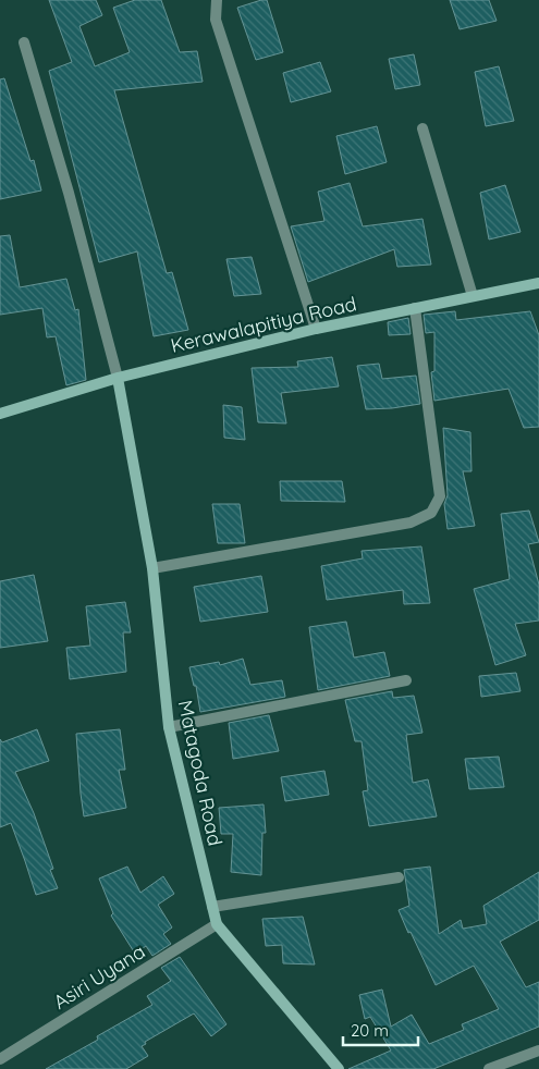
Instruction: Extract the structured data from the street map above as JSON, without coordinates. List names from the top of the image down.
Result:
{
  "streets": {
    "street": ["Kerawalapitiya Road", "Matagoda Road", "Asiri Uyana"]
  },
  "crossings": [
    ["Kerawalapitiya Road", "Matagoda Road"],
    ["Matagoda Road", "Asiri Uyana"]
  ],
  "scale_bar": "20 m"
}
